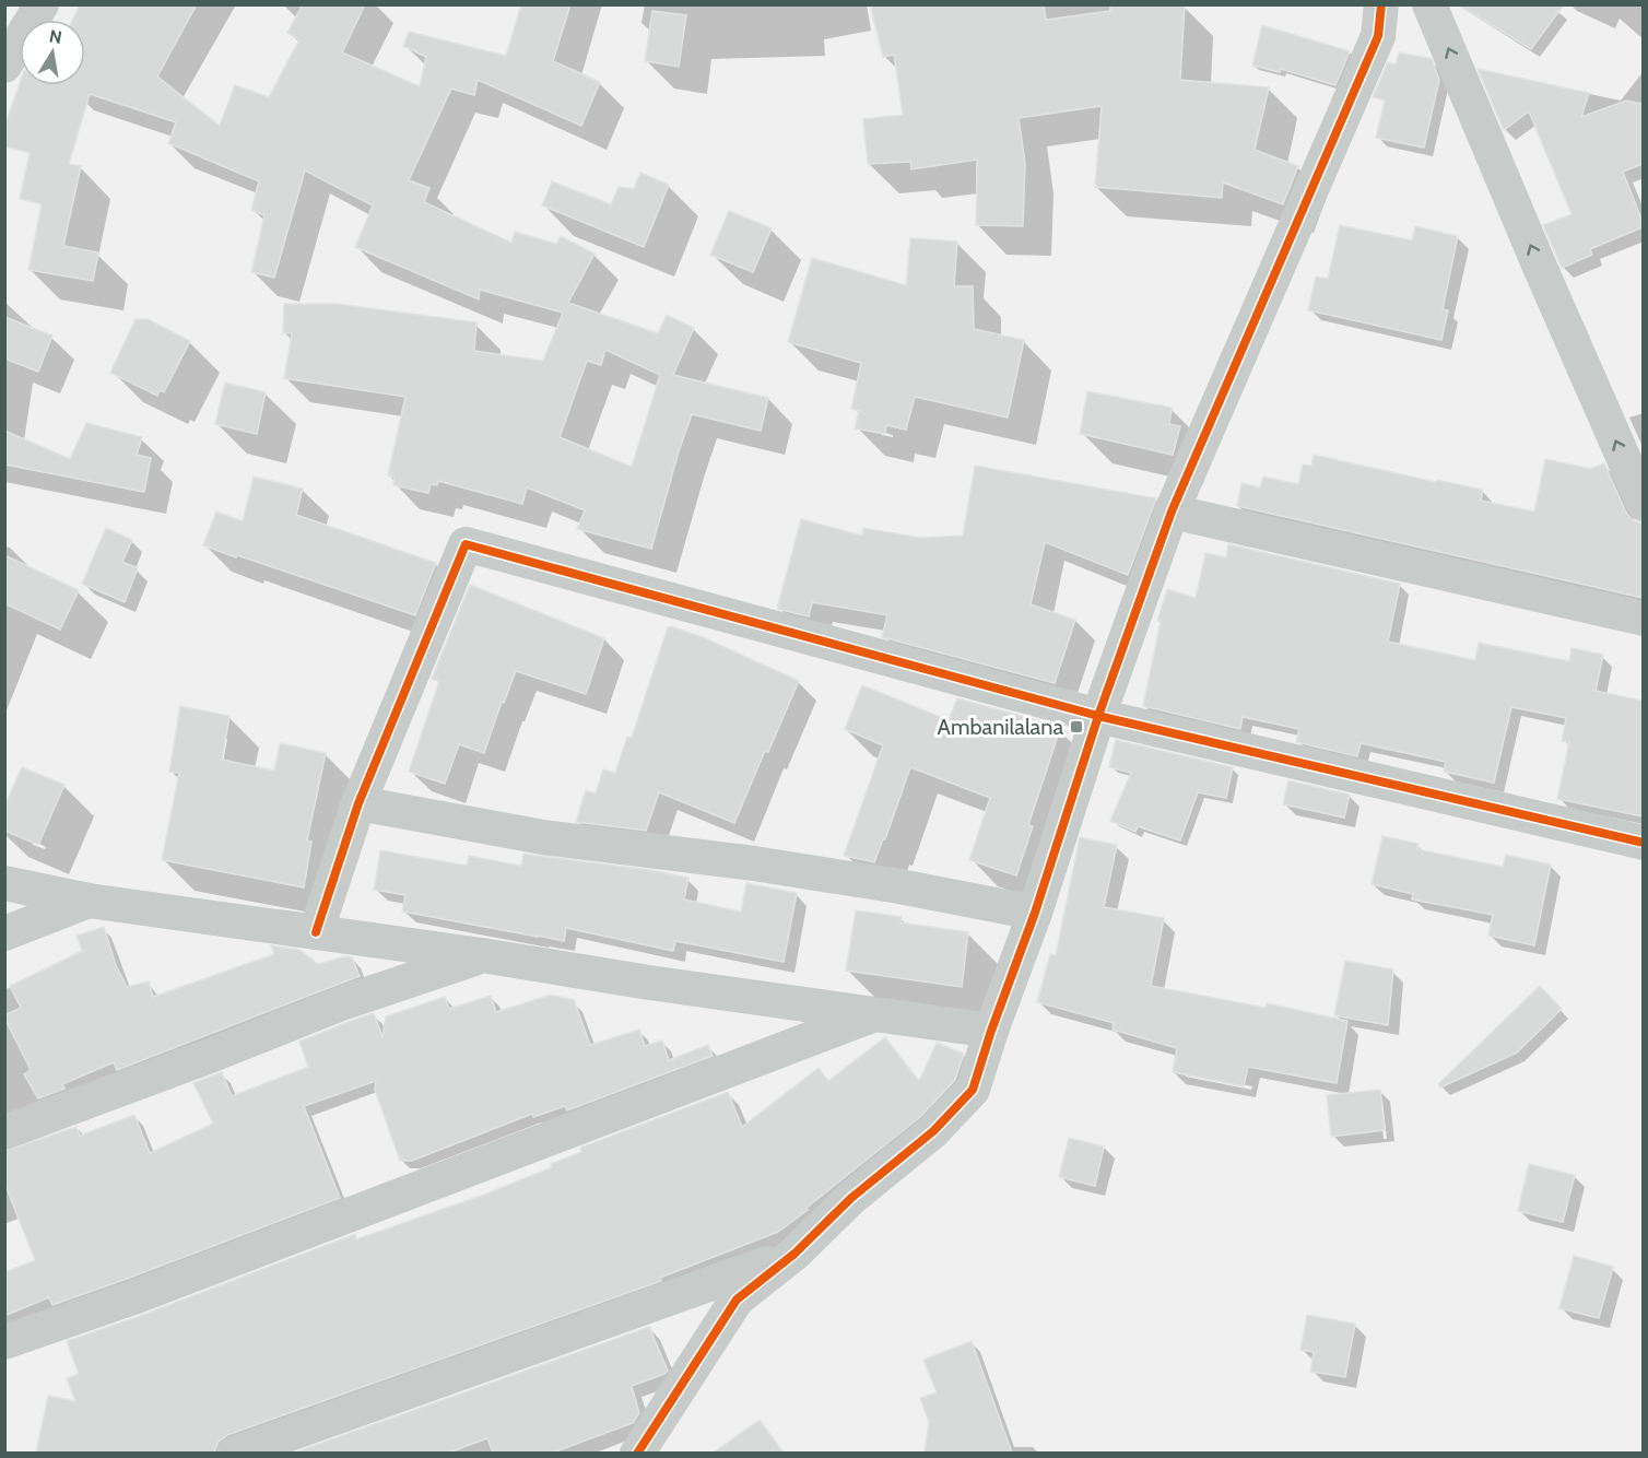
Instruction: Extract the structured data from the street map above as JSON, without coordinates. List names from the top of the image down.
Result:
{
  "places": {
    "transit": ["Ambanilalana"]
  },
  "north": "top"
}
